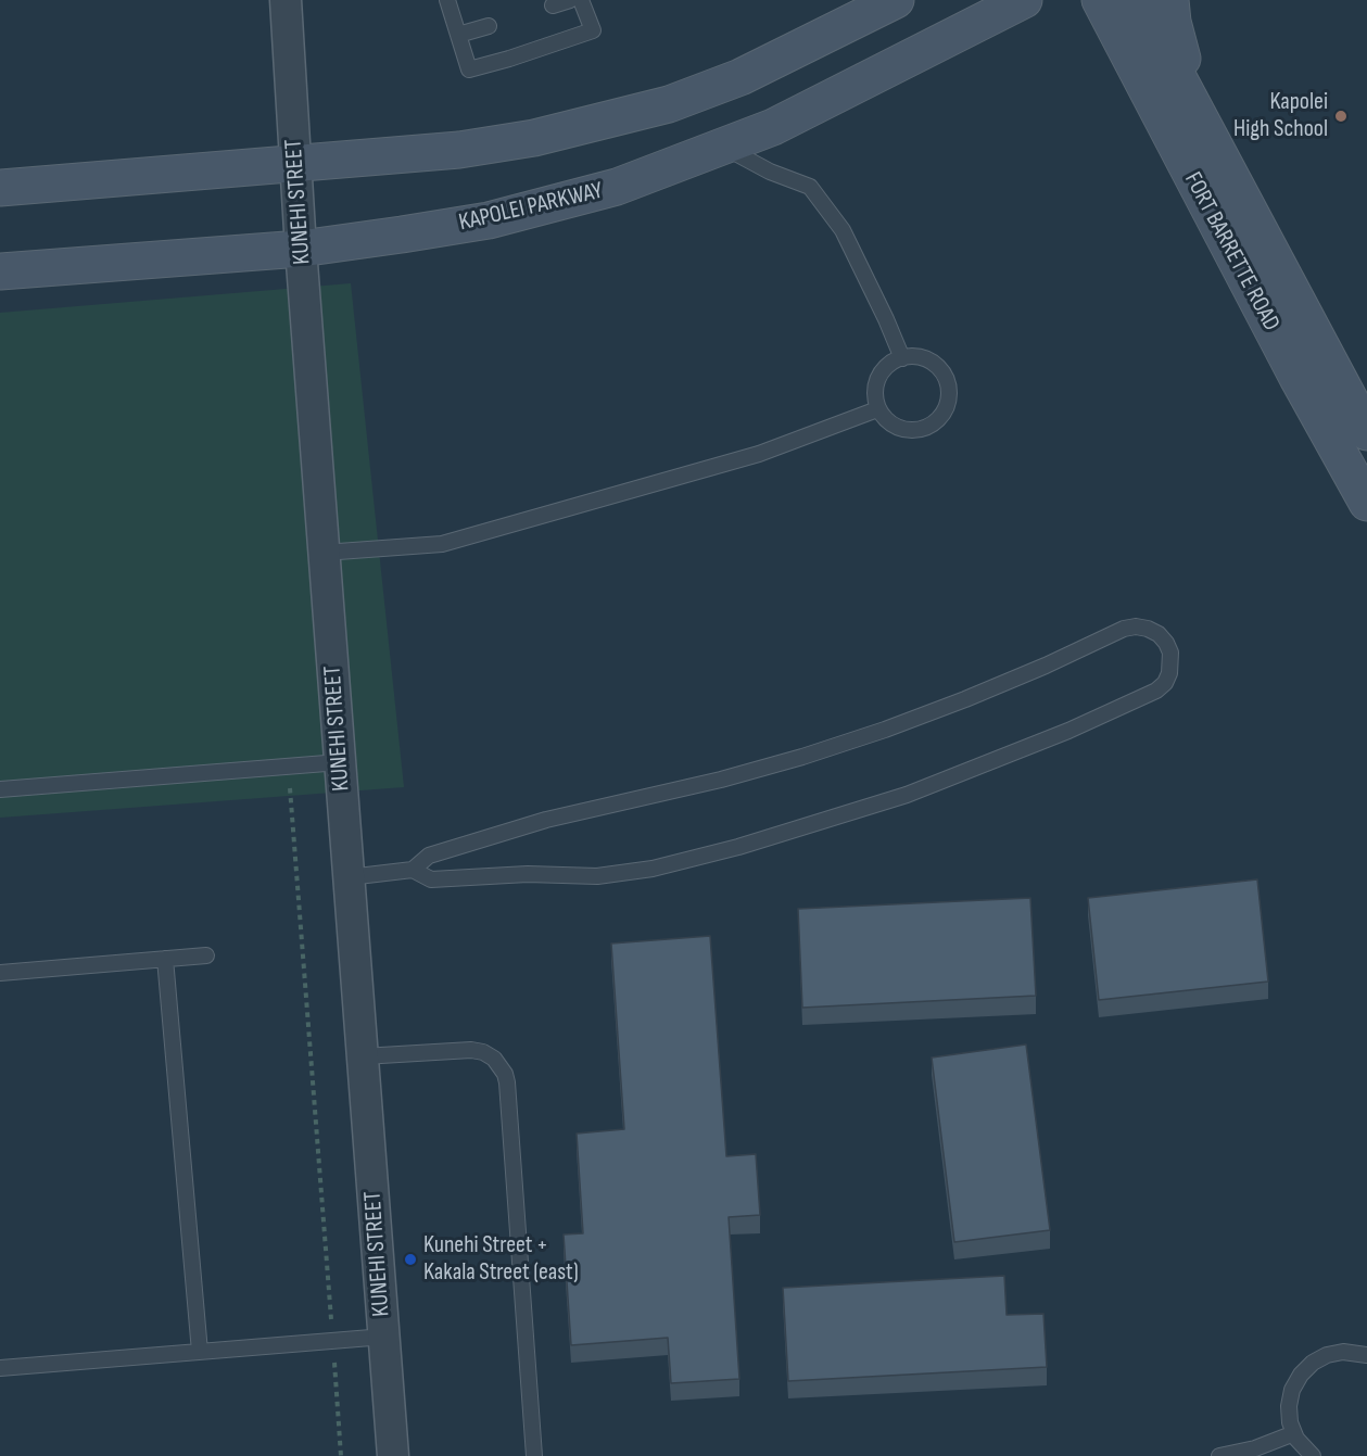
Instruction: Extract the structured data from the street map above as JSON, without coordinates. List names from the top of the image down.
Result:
{
  "streets": {
    "main road": ["KAPOLEI PARKWAY", "FORT BARRETTE ROAD"],
    "street": ["KUNEHI STREET"]
  },
  "crossings": [
    ["KUNEHI STREET", "KAPOLEI PARKWAY"]
  ],
  "places": ["Kapolei High School", "Kunehi Street + Kakala Street (east)"]
}
